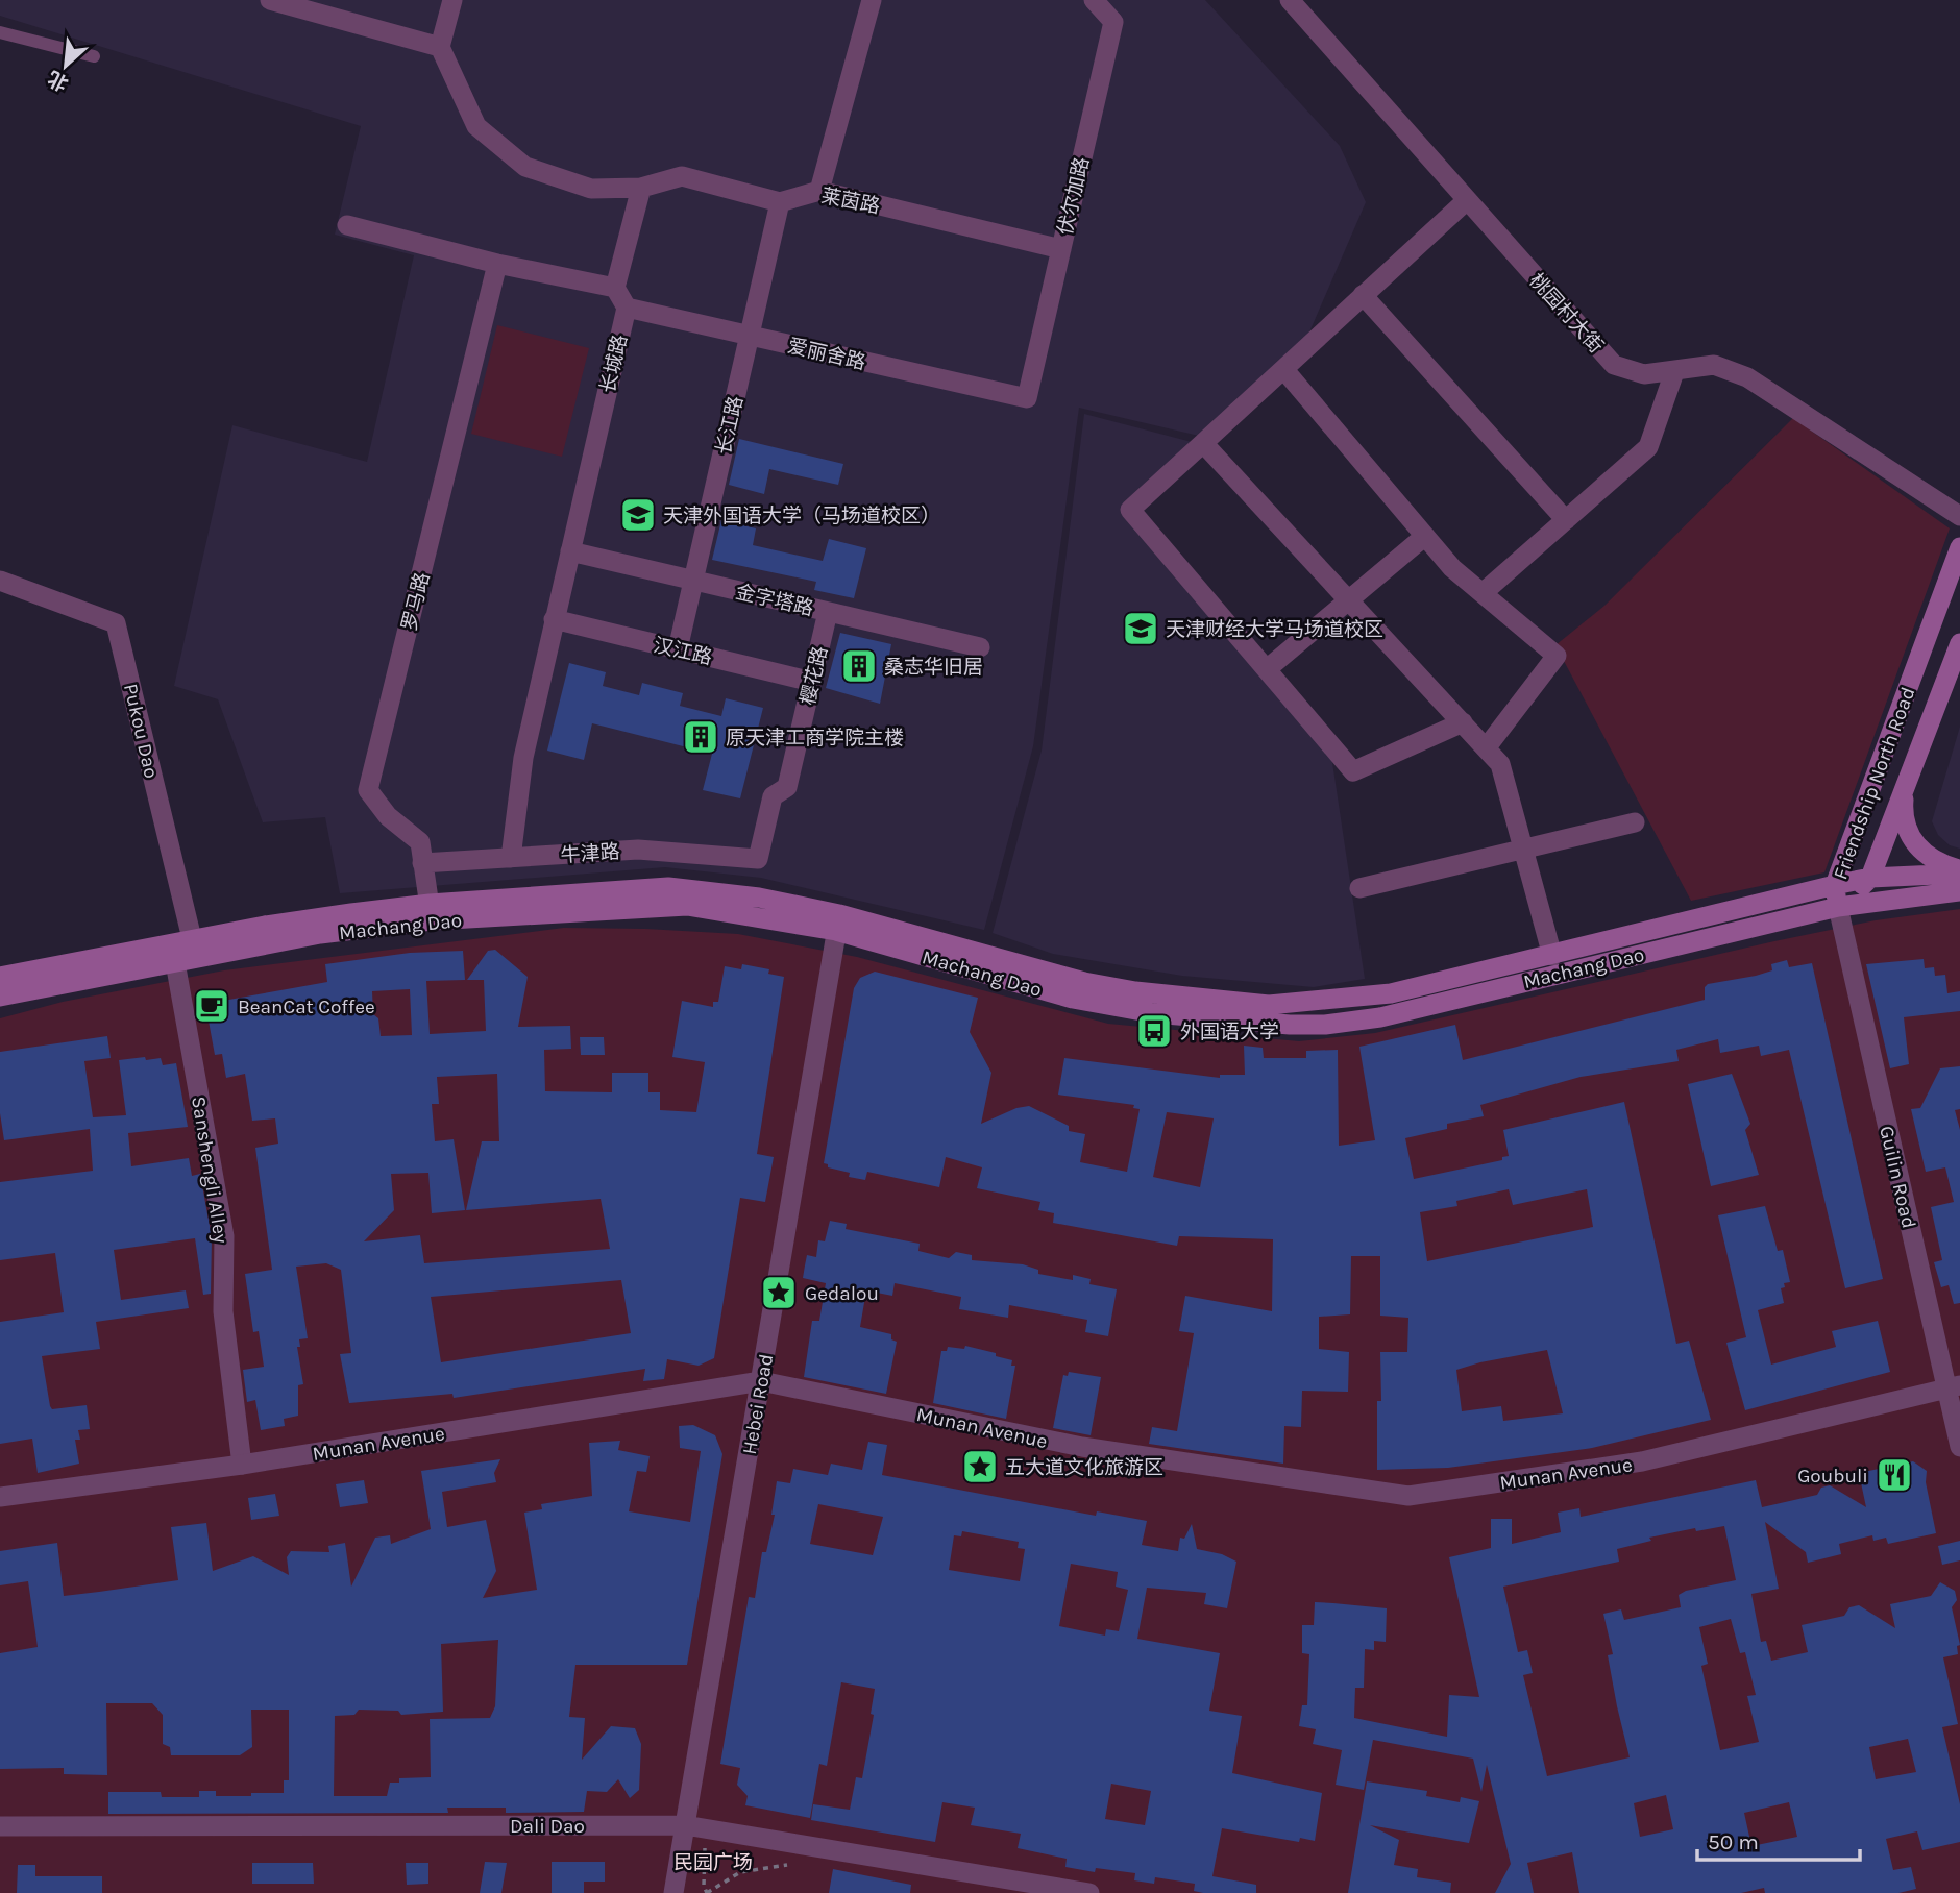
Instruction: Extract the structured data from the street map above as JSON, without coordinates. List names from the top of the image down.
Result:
{
  "streets": {
    "main road": ["Friendship North Road", "Machang Dao"],
    "street": [
      "伏尔加路",
      "莱茵路",
      "桃园村大街",
      "爱丽舍路",
      "长城路",
      "长江路",
      "金字塔路",
      "罗马路",
      "汉江路",
      "樱花路",
      "Pukou Dao",
      "牛津路",
      "Sanshengli Alley",
      "Guilin Road",
      "Hebei Road",
      "Munan Avenue",
      "Dali Dao"
    ]
  },
  "crossings": [
    ["伏尔加路", "莱茵路"],
    ["伏尔加路", "爱丽舍路"],
    ["莱茵路", "长江路"],
    ["爱丽舍路", "长城路"],
    ["爱丽舍路", "长江路"],
    ["长城路", "金字塔路"],
    ["长城路", "汉江路"],
    ["长城路", "牛津路"],
    ["长江路", "金字塔路"],
    ["长江路", "汉江路"],
    ["金字塔路", "樱花路"],
    ["罗马路", "牛津路"],
    ["罗马路", "Machang Dao"],
    ["汉江路", "樱花路"],
    ["樱花路", "牛津路"],
    ["Pukou Dao", "Machang Dao"],
    ["Friendship North Road", "Machang Dao"],
    ["Friendship North Road", "Guilin Road"],
    ["Machang Dao", "Sanshengli Alley"],
    ["Machang Dao", "Guilin Road"],
    ["Machang Dao", "Hebei Road"],
    ["Sanshengli Alley", "Munan Avenue"],
    ["Guilin Road", "Munan Avenue"],
    ["Hebei Road", "Munan Avenue"],
    ["Hebei Road", "Dali Dao"]
  ],
  "parks": ["民园广场"],
  "places": {
    "school or university": ["天津外国语大学（马场道校区）", "天津财经大学马场道校区"],
    "building": ["桑志华旧居", "原天津工商学院主楼"],
    "cafe": ["BeanCat Coffee"],
    "bus stop": ["外国语大学"],
    "place": ["Gedalou", "五大道文化旅游区"],
    "restaurant": ["Goubuli"]
  },
  "scale_bar": "50 m",
  "north": "bottom left"
}
